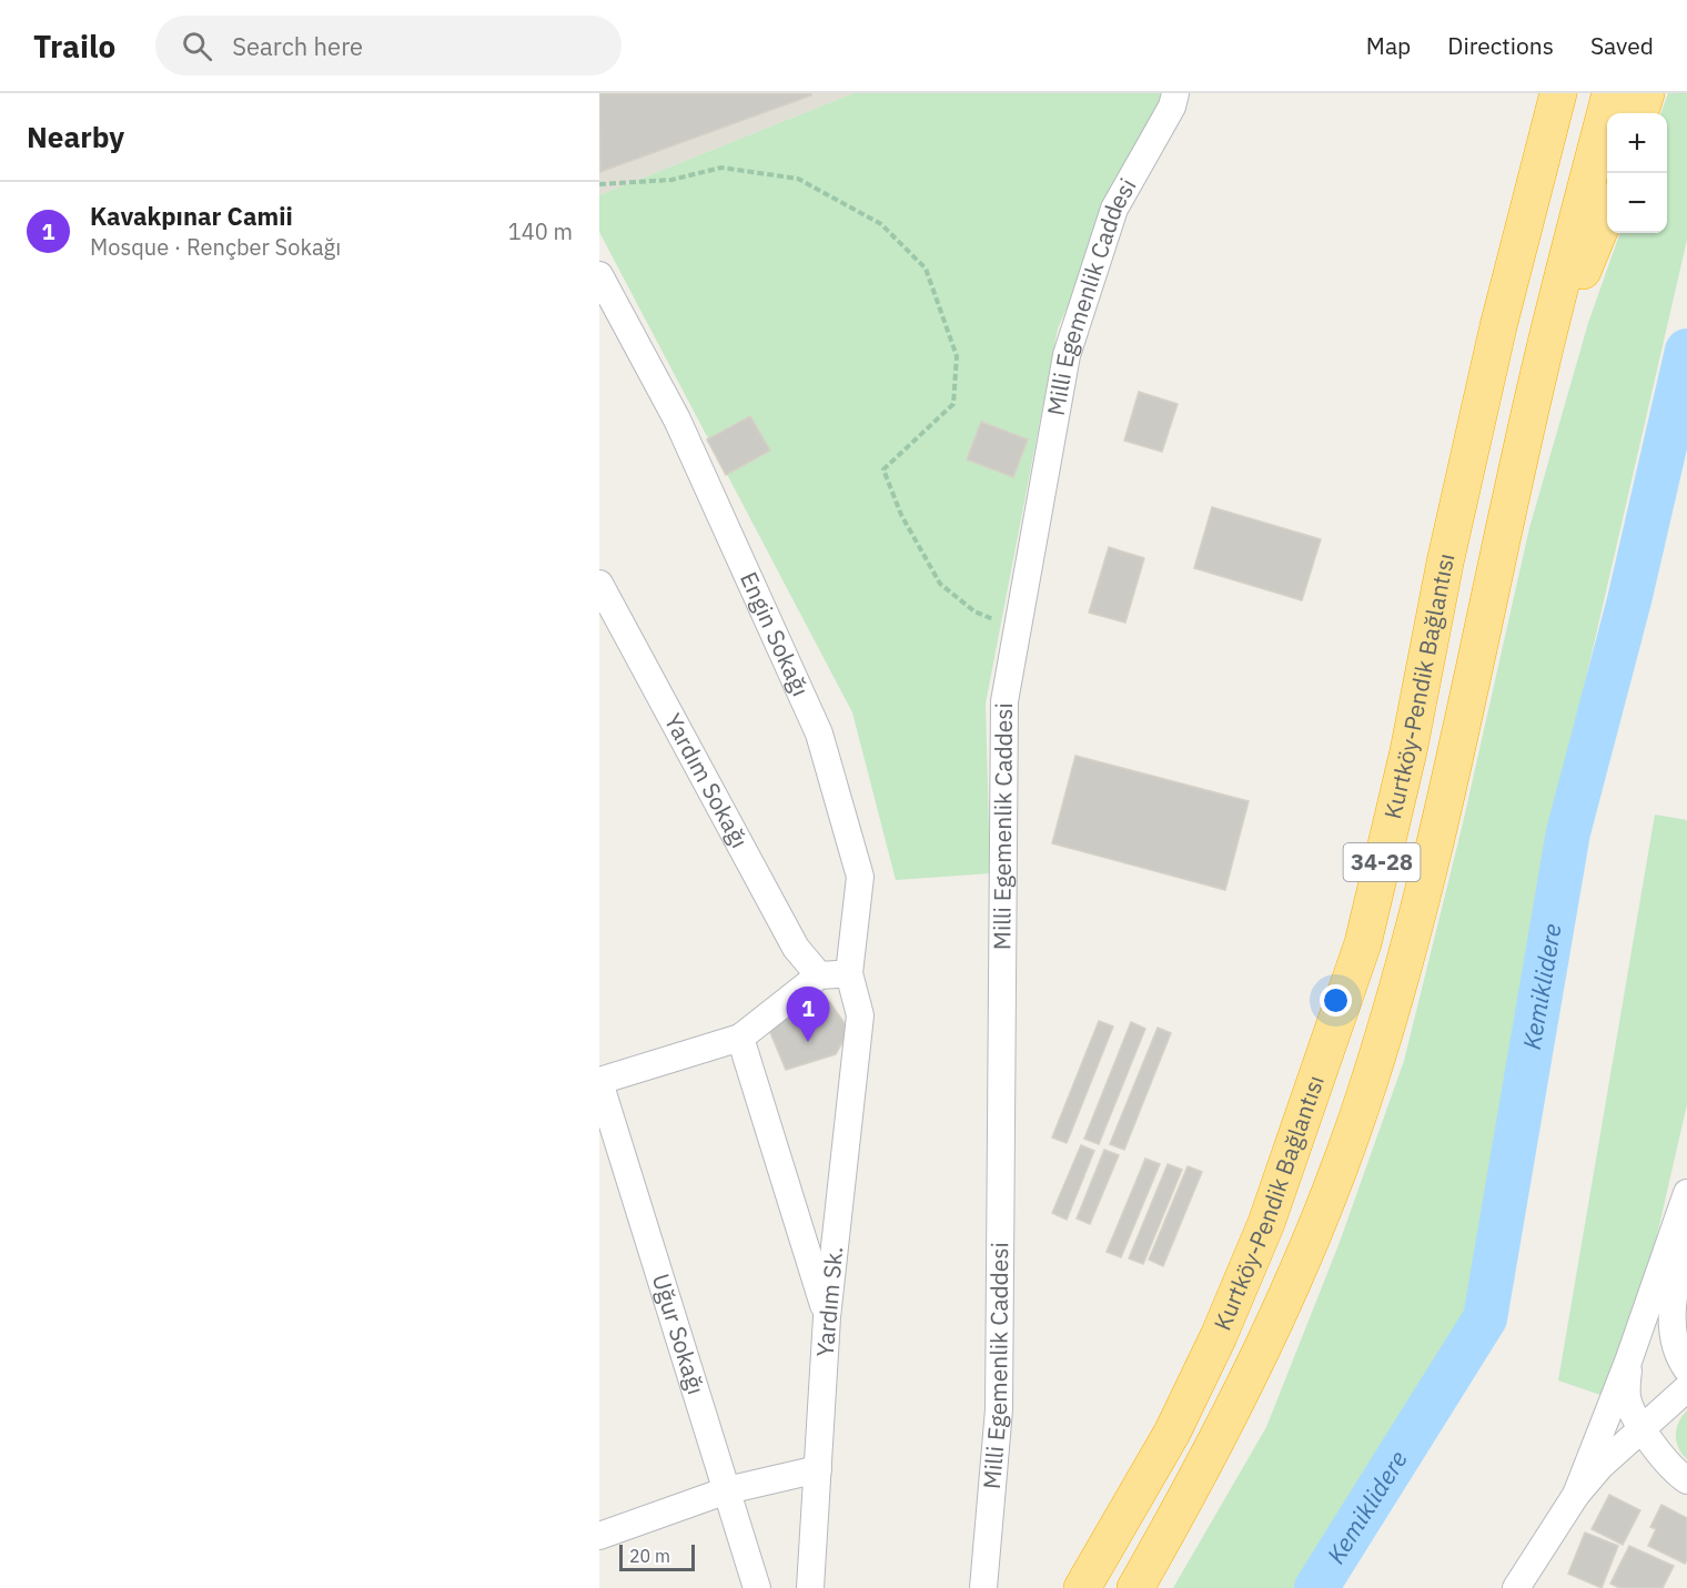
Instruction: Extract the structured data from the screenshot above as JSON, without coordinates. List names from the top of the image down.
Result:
{
  "streets": {
    "highway": ["Kurtköy-Pendik Bağlantısı", "34-28"],
    "street": [
      "Milli Egemenlik Caddesi",
      "Engin Sokağı",
      "Yardım Sokağı",
      "Yardım Sk.",
      "Uğur Sokağı"
    ]
  },
  "crossings": [
    ["Engin Sokağı", "Yardım Sk."]
  ],
  "water": ["Kemiklidere"],
  "scale_bar": "20 m",
  "page": {
    "header": "Trailo",
    "search": "Search here",
    "nav": ["Map", "Directions", "Saved"],
    "heading": "Nearby",
    "map_buttons": ["+", "−"],
    "list": [
      {
        "mark": "1",
        "name": "Kavakpınar Camii",
        "note": "Mosque · Rençber Sokağı",
        "value": "140 m"
      }
    ],
    "pins": "1",
    "scale": "20 m"
  }
}
